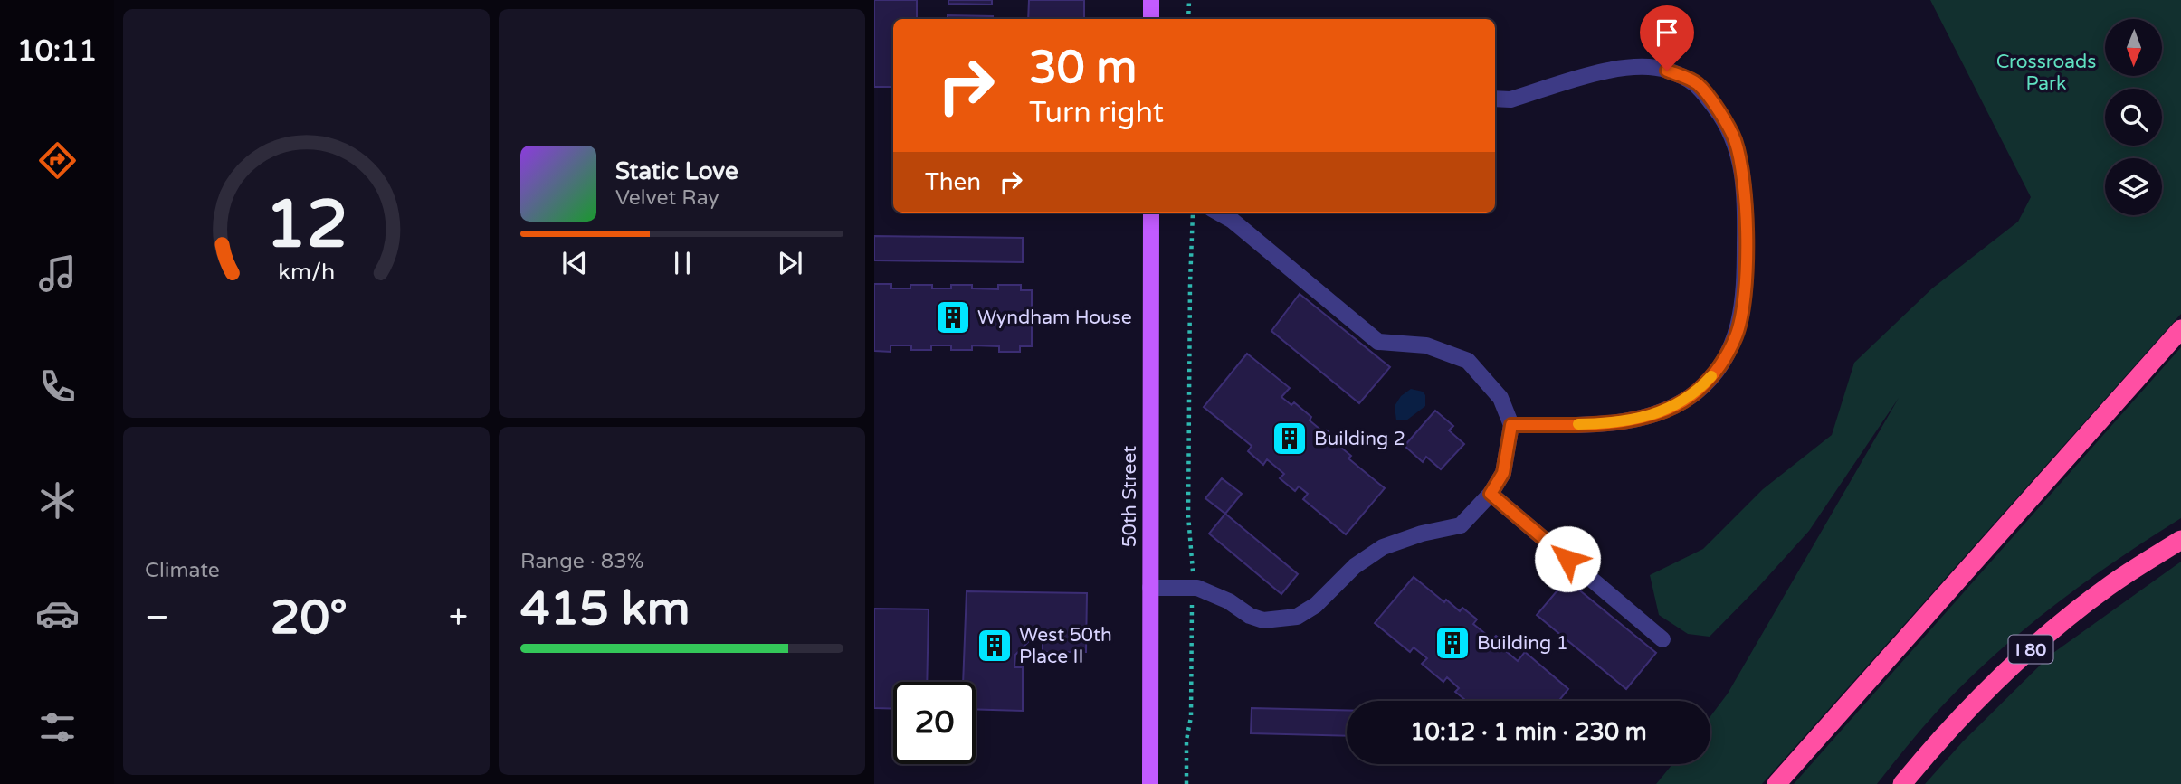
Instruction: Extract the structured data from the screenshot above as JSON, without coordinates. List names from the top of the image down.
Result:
{
  "streets": {
    "highway": ["I 80"],
    "main road": ["50th Street"]
  },
  "parks": ["Crossroads Park"],
  "places": {
    "building": [
      "Wyndham House",
      "Building 2",
      "Building 1",
      "West 50th Place II"
    ]
  },
  "north": "bottom",
  "page": {
    "tabs": "10:11",
    "turn": ["30 m", "Turn right"],
    "song": ["Static Love", "Velvet Ray"],
    "then": "Then",
    "tile": [
      "Climate",
      ["Range · 83%", "415 km"]
    ],
    "heat": ["−", "20°", "+"],
    "limit": "20",
    "trip": "10:12 · 1 min · 230 m",
    "gauge": ["12", "km/h"]
  }
}
